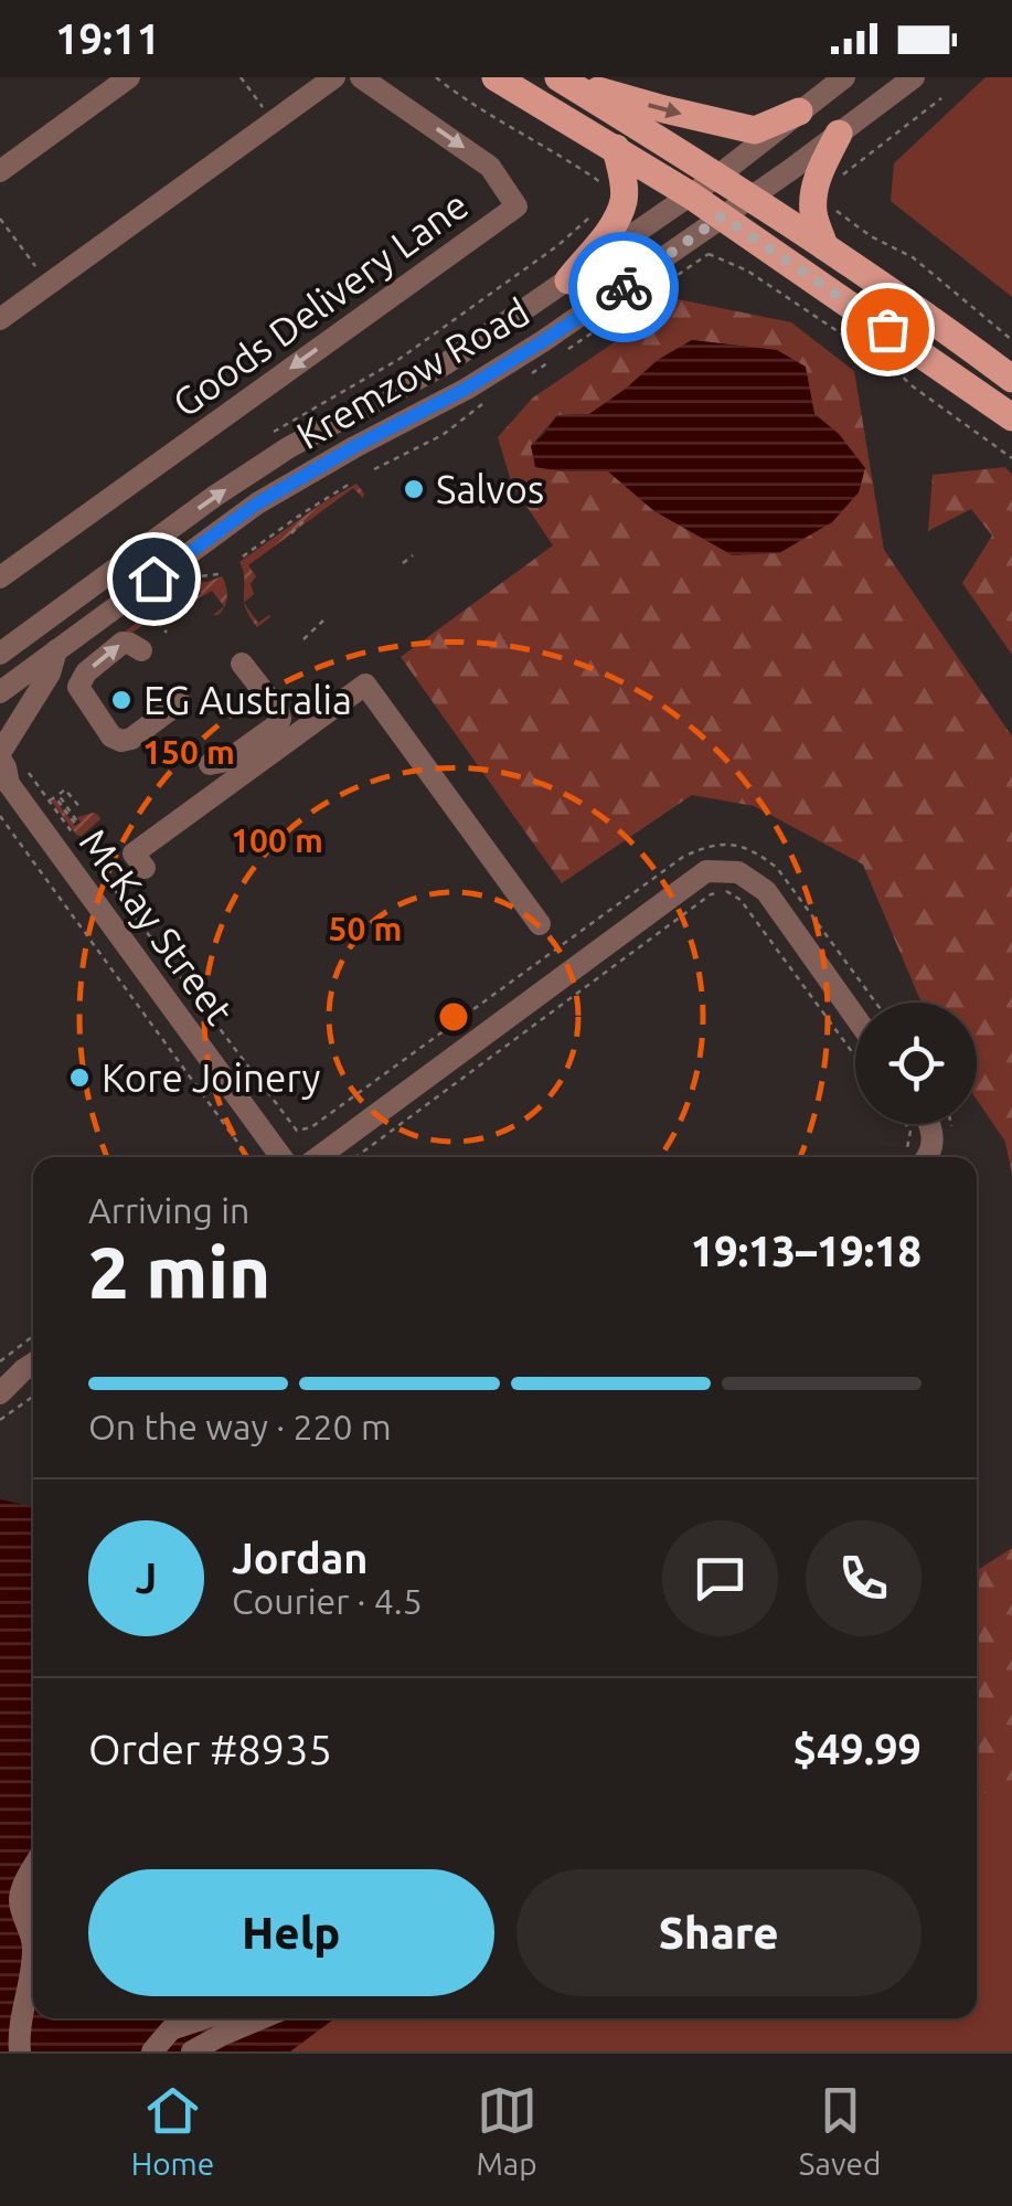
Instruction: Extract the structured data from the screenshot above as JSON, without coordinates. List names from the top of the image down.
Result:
{
  "streets": {
    "street": ["Goods Delivery Lane", "Kremzow Road", "McKay Street"]
  },
  "places": ["Salvos", "EG Australia", "Kore Joinery"],
  "page": {
    "status": "19:11",
    "heading": ["2 min", "Arriving in", "19:13–19:18"],
    "panel": [
      "Jordan",
      "Courier · 4.5",
      "Order #8935",
      "$49.99"
    ],
    "bar": "On the way · 220 m",
    "round": "J",
    "buttons": ["Help", "Share"],
    "tabs": ["Home", "Map", "Saved"]
  },
  "rings": ["150 m", "100 m", "50 m"]
}
